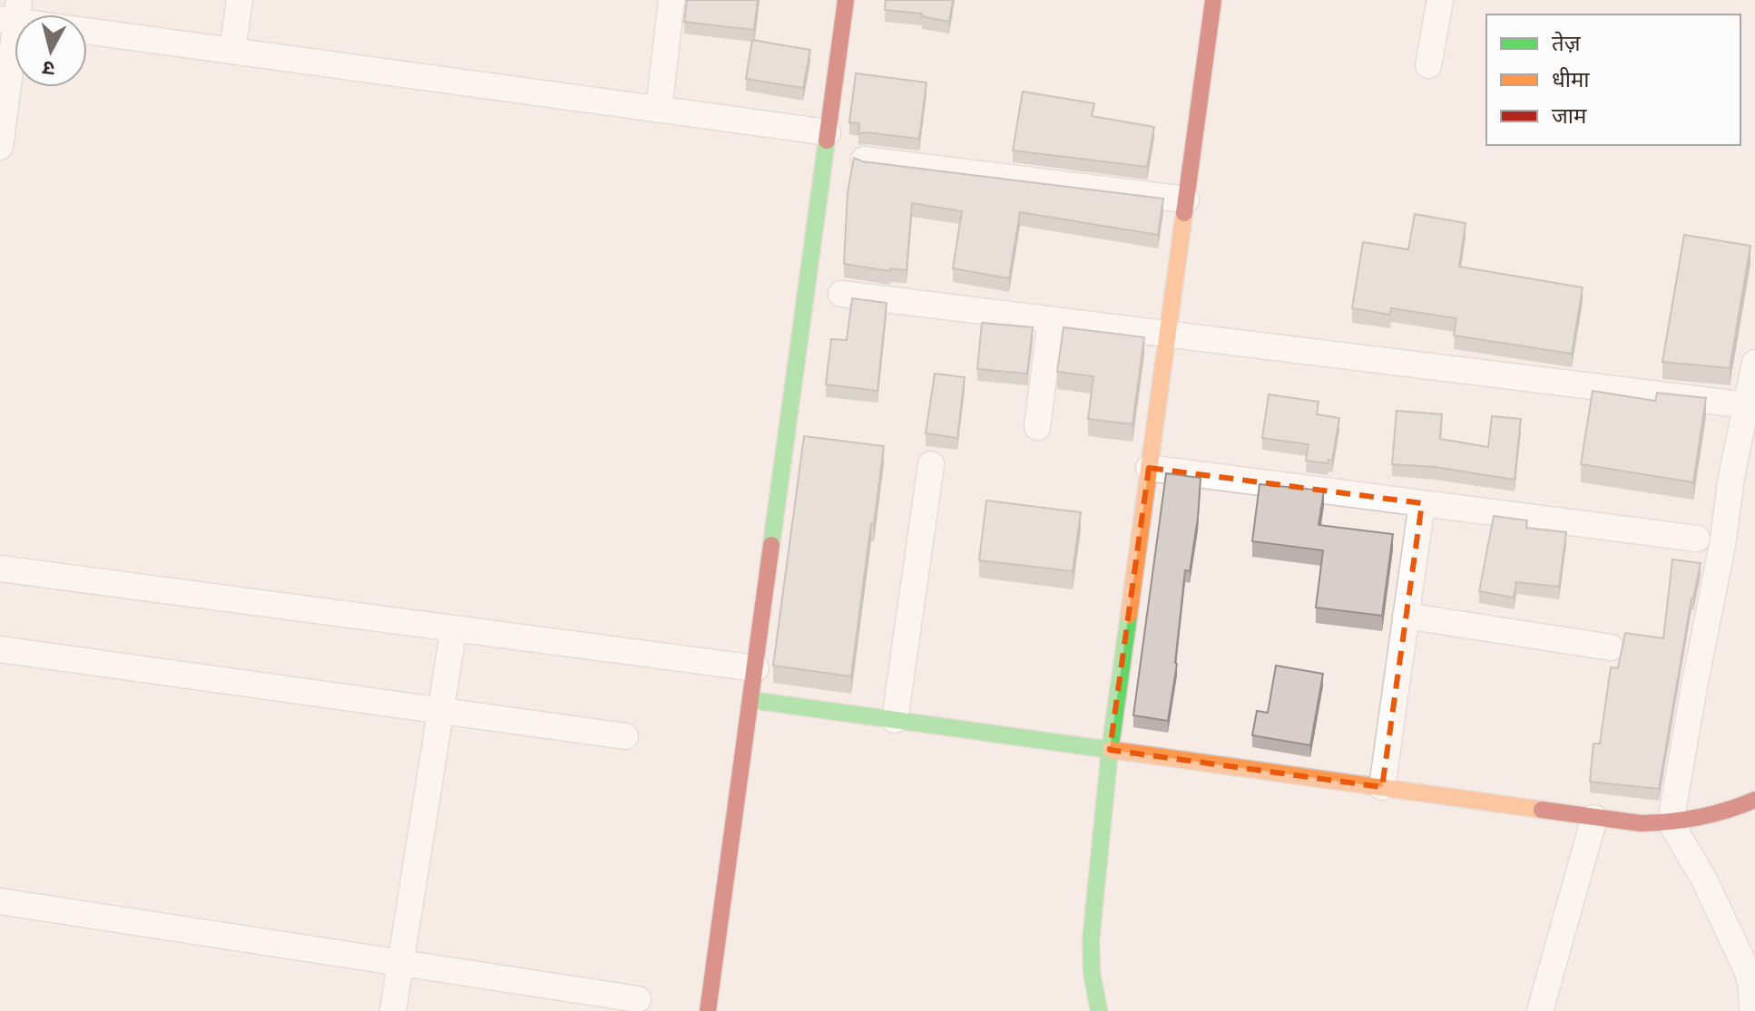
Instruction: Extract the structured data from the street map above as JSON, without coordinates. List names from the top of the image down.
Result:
{
  "legend": ["तेज़", "धीमा", "जाम"],
  "north": "bottom"
}
